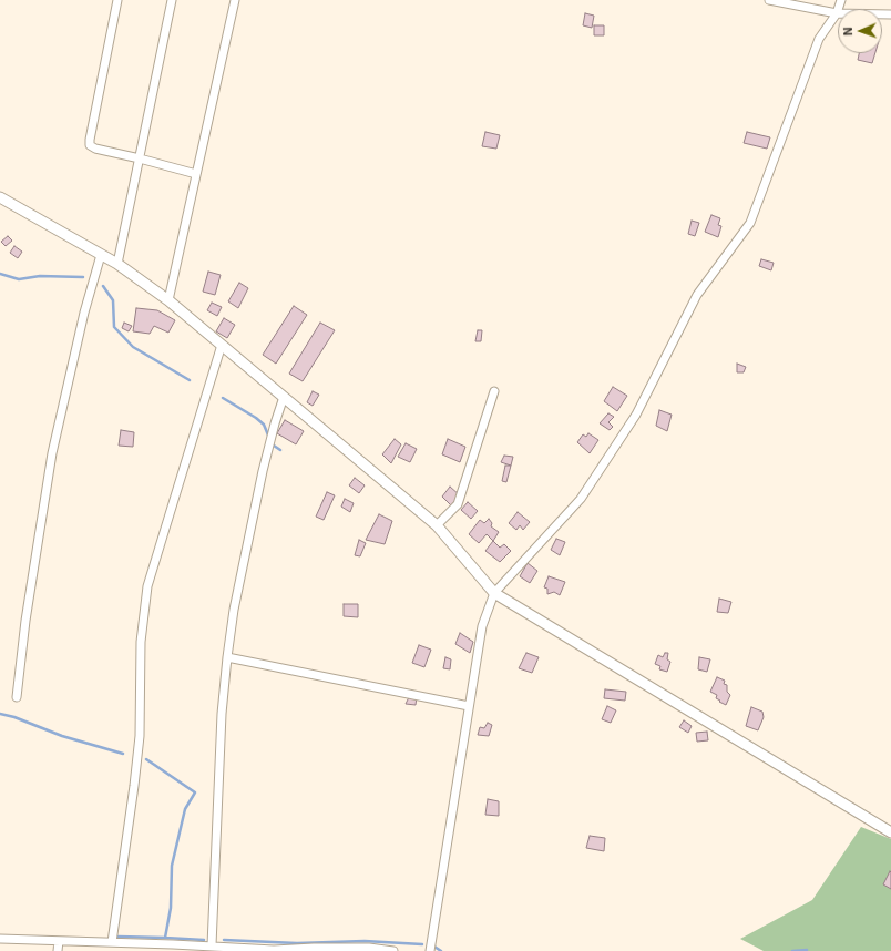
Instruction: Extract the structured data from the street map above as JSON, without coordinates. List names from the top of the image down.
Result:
{
  "north": "left"
}
